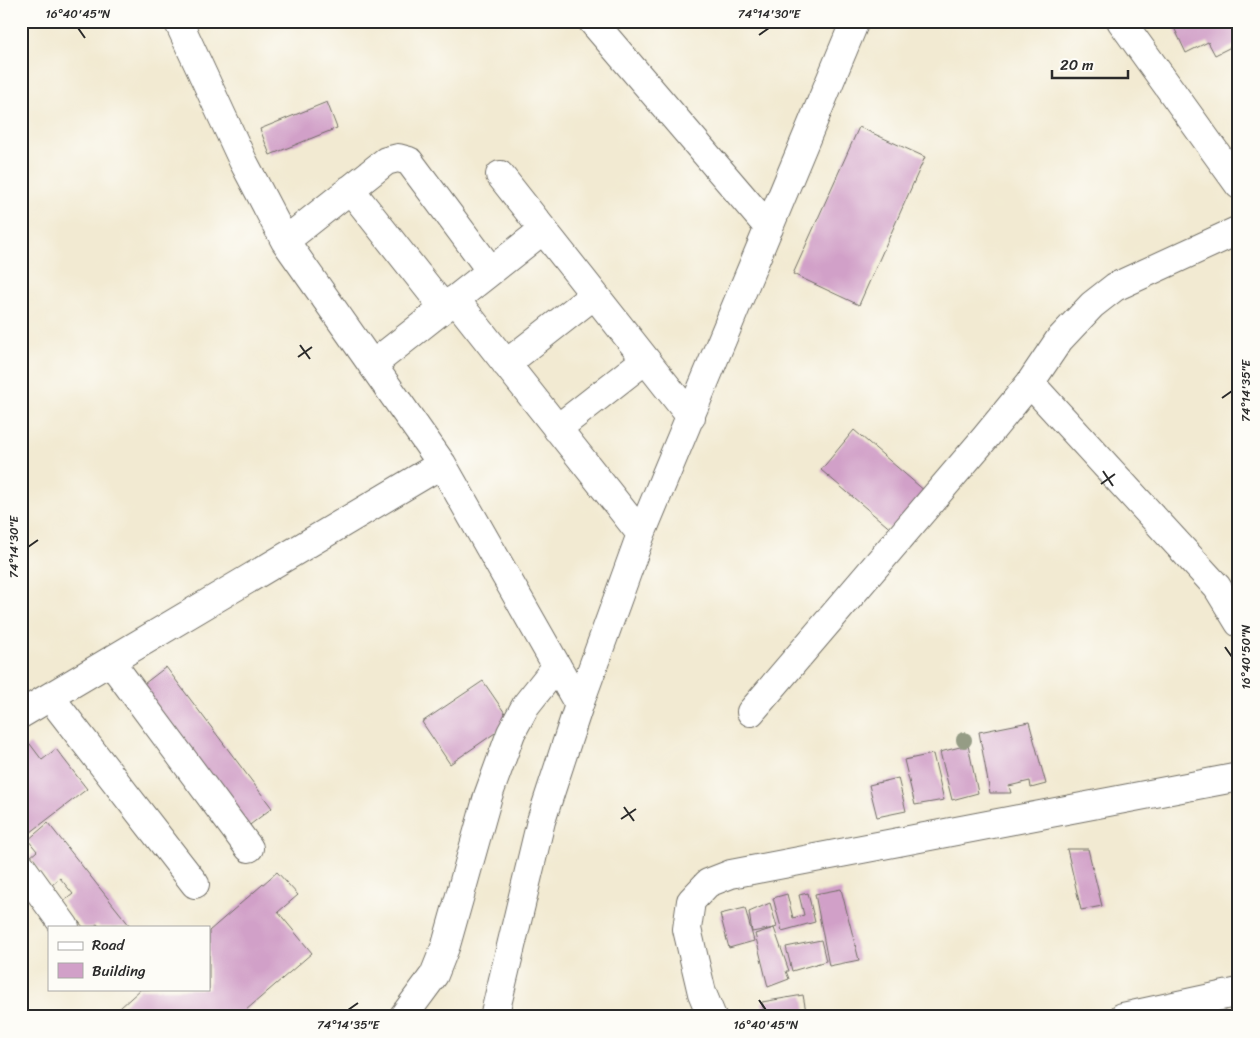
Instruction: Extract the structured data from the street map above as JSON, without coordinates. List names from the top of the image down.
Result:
{
  "legend": ["Road", "Building"],
  "scale_bar": "20 m",
  "coordinates": [
    "16°40'45\"N",
    "74°14'30\"E",
    "74°14'35\"E",
    "16°40'50\"N"
  ]
}
